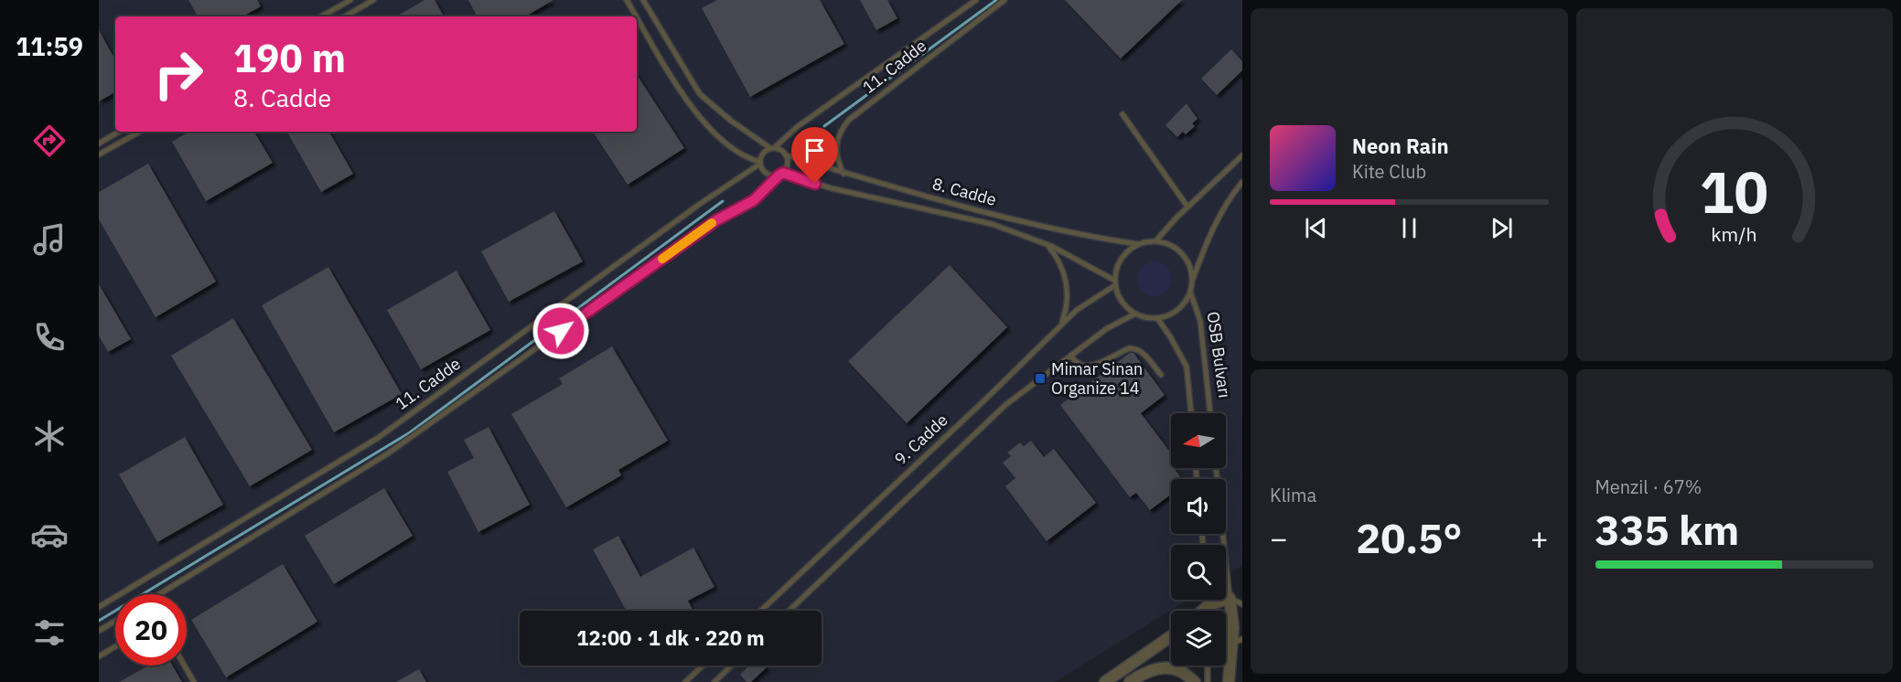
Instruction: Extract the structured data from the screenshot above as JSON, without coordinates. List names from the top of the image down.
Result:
{
  "streets": {
    "lane": [
      "11. Cadde",
      "8. Cadde",
      "OSB Bulvarı",
      "9. Cadde"
    ]
  },
  "crossings": [
    ["11. Cadde", "8. Cadde"],
    ["8. Cadde", "OSB Bulvarı"],
    ["8. Cadde", "9. Cadde"],
    ["OSB Bulvarı", "9. Cadde"]
  ],
  "places": {
    "transit": ["Mimar Sinan Organize 14"]
  },
  "north": "left",
  "page": {
    "tabs": "11:59",
    "turn": ["190 m", "8. Cadde"],
    "song": ["Neon Rain", "Kite Club"],
    "tile": [
      "Klima",
      ["Menzil · 67%", "335 km"]
    ],
    "heat": ["−", "20.5°", "+"],
    "limit": "20",
    "trip": "12:00 · 1 dk · 220 m",
    "gauge": ["10", "km/h"]
  }
}
